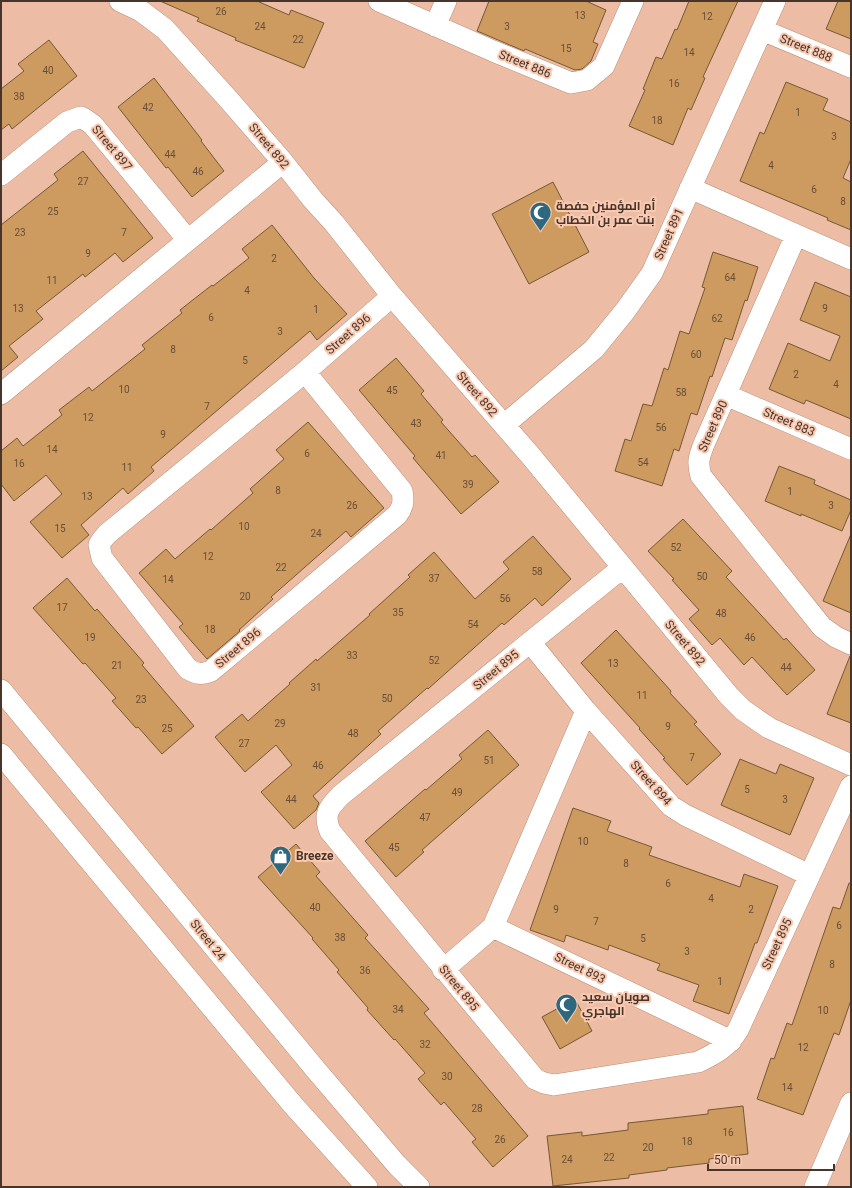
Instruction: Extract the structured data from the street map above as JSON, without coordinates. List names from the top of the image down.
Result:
{
  "streets": {
    "street": [
      "Street 888",
      "Street 886",
      "Street 892",
      "Street 897",
      "Street 891",
      "Street 896",
      "Street 883",
      "Street 890",
      "Street 895",
      "Street 894",
      "Street 24",
      "Street 893"
    ]
  },
  "crossings": [
    ["Street 888", "Street 891"],
    ["Street 892", "Street 891"],
    ["Street 892", "Street 896"],
    ["Street 892", "Street 895"],
    ["Street 883", "Street 890"],
    ["Street 895", "Street 894"],
    ["Street 895", "Street 893"]
  ],
  "places": {
    "mosque": ["أم المؤمنين حفصة بنت عمر بن الخطاب", "صويان سعيد الهاجري"],
    "shop": ["Breeze"]
  },
  "house_numbers": [
    "26",
    "13",
    "12",
    "24",
    "3",
    "22",
    "15",
    "14",
    "40",
    "16",
    "38",
    "42",
    "1",
    "18",
    "3",
    "44",
    "4",
    "46",
    "27",
    "6",
    "8",
    "25",
    "23",
    "7",
    "9",
    "2",
    "64",
    "11",
    "4",
    "13",
    "9",
    "1",
    "6",
    "62",
    "3",
    "8",
    "60",
    "5",
    "2",
    "4",
    "10",
    "45",
    "58",
    "7",
    "12",
    "43",
    "56",
    "9",
    "14",
    "6",
    "41",
    "54",
    "16",
    "11",
    "39",
    "8",
    "1",
    "13",
    "26",
    "3",
    "10",
    "15",
    "24",
    "52",
    "12",
    "22",
    "58",
    "50",
    "37",
    "14",
    "20",
    "56",
    "17",
    "35",
    "48",
    "54",
    "18",
    "19",
    "46",
    "33",
    "52",
    "13",
    "21",
    "44",
    "31",
    "11",
    "50",
    "23",
    "29",
    "9",
    "25",
    "48",
    "27",
    "7",
    "51",
    "46",
    "5",
    "49",
    "44",
    "3",
    "47",
    "10",
    "45",
    "8",
    "6",
    "4",
    "40",
    "9",
    "2",
    "7",
    "6",
    "38",
    "5",
    "3",
    "8",
    "36",
    "1",
    "34",
    "10",
    "32",
    "12",
    "30",
    "14",
    "28",
    "16",
    "26",
    "18",
    "20",
    "22",
    "24"
  ],
  "scale_bar": "50 m"
}
